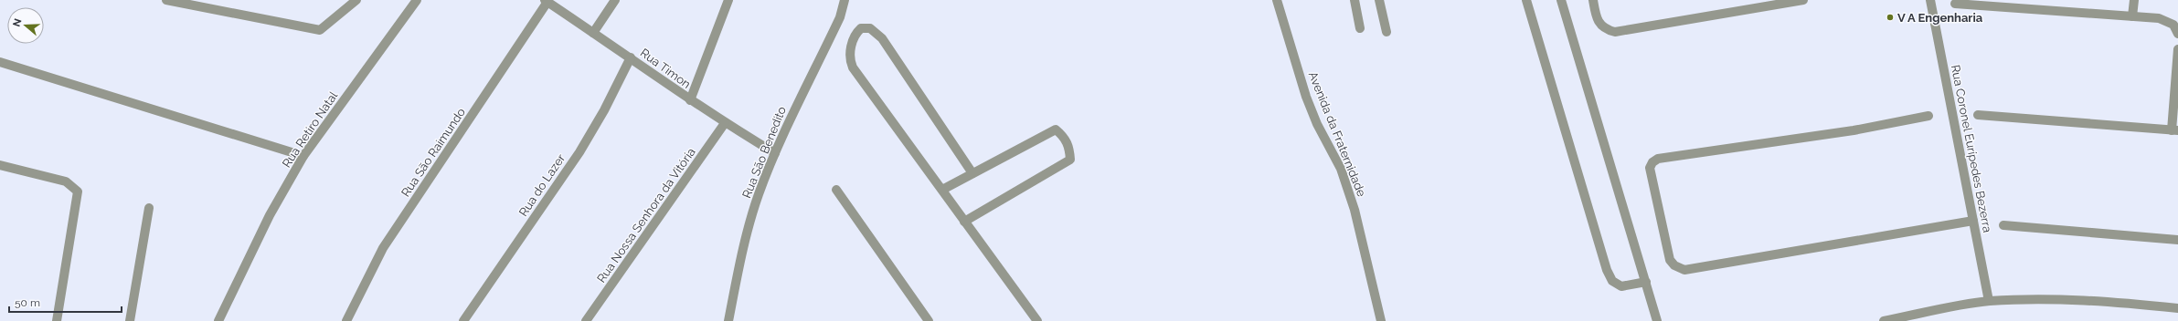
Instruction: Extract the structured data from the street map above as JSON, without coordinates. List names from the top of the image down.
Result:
{
  "streets": {
    "street": [
      "Rua Timon",
      "Rua Retiro Natal",
      "Avenida da Fraternidade",
      "Rua Coronel Eurípedes Bezerra",
      "Rua São Raimundo",
      "Rua São Benedito",
      "Rua do Lazer",
      "Rua Nossa Senhora da Vitória"
    ]
  },
  "crossings": [
    ["Rua Timon", "Rua São Raimundo"],
    ["Rua Timon", "Rua São Benedito"],
    ["Rua Timon", "Rua do Lazer"],
    ["Rua Timon", "Rua Nossa Senhora da Vitória"]
  ],
  "places": ["V A Engenharia"],
  "scale_bar": "50 m",
  "north": "left"
}
